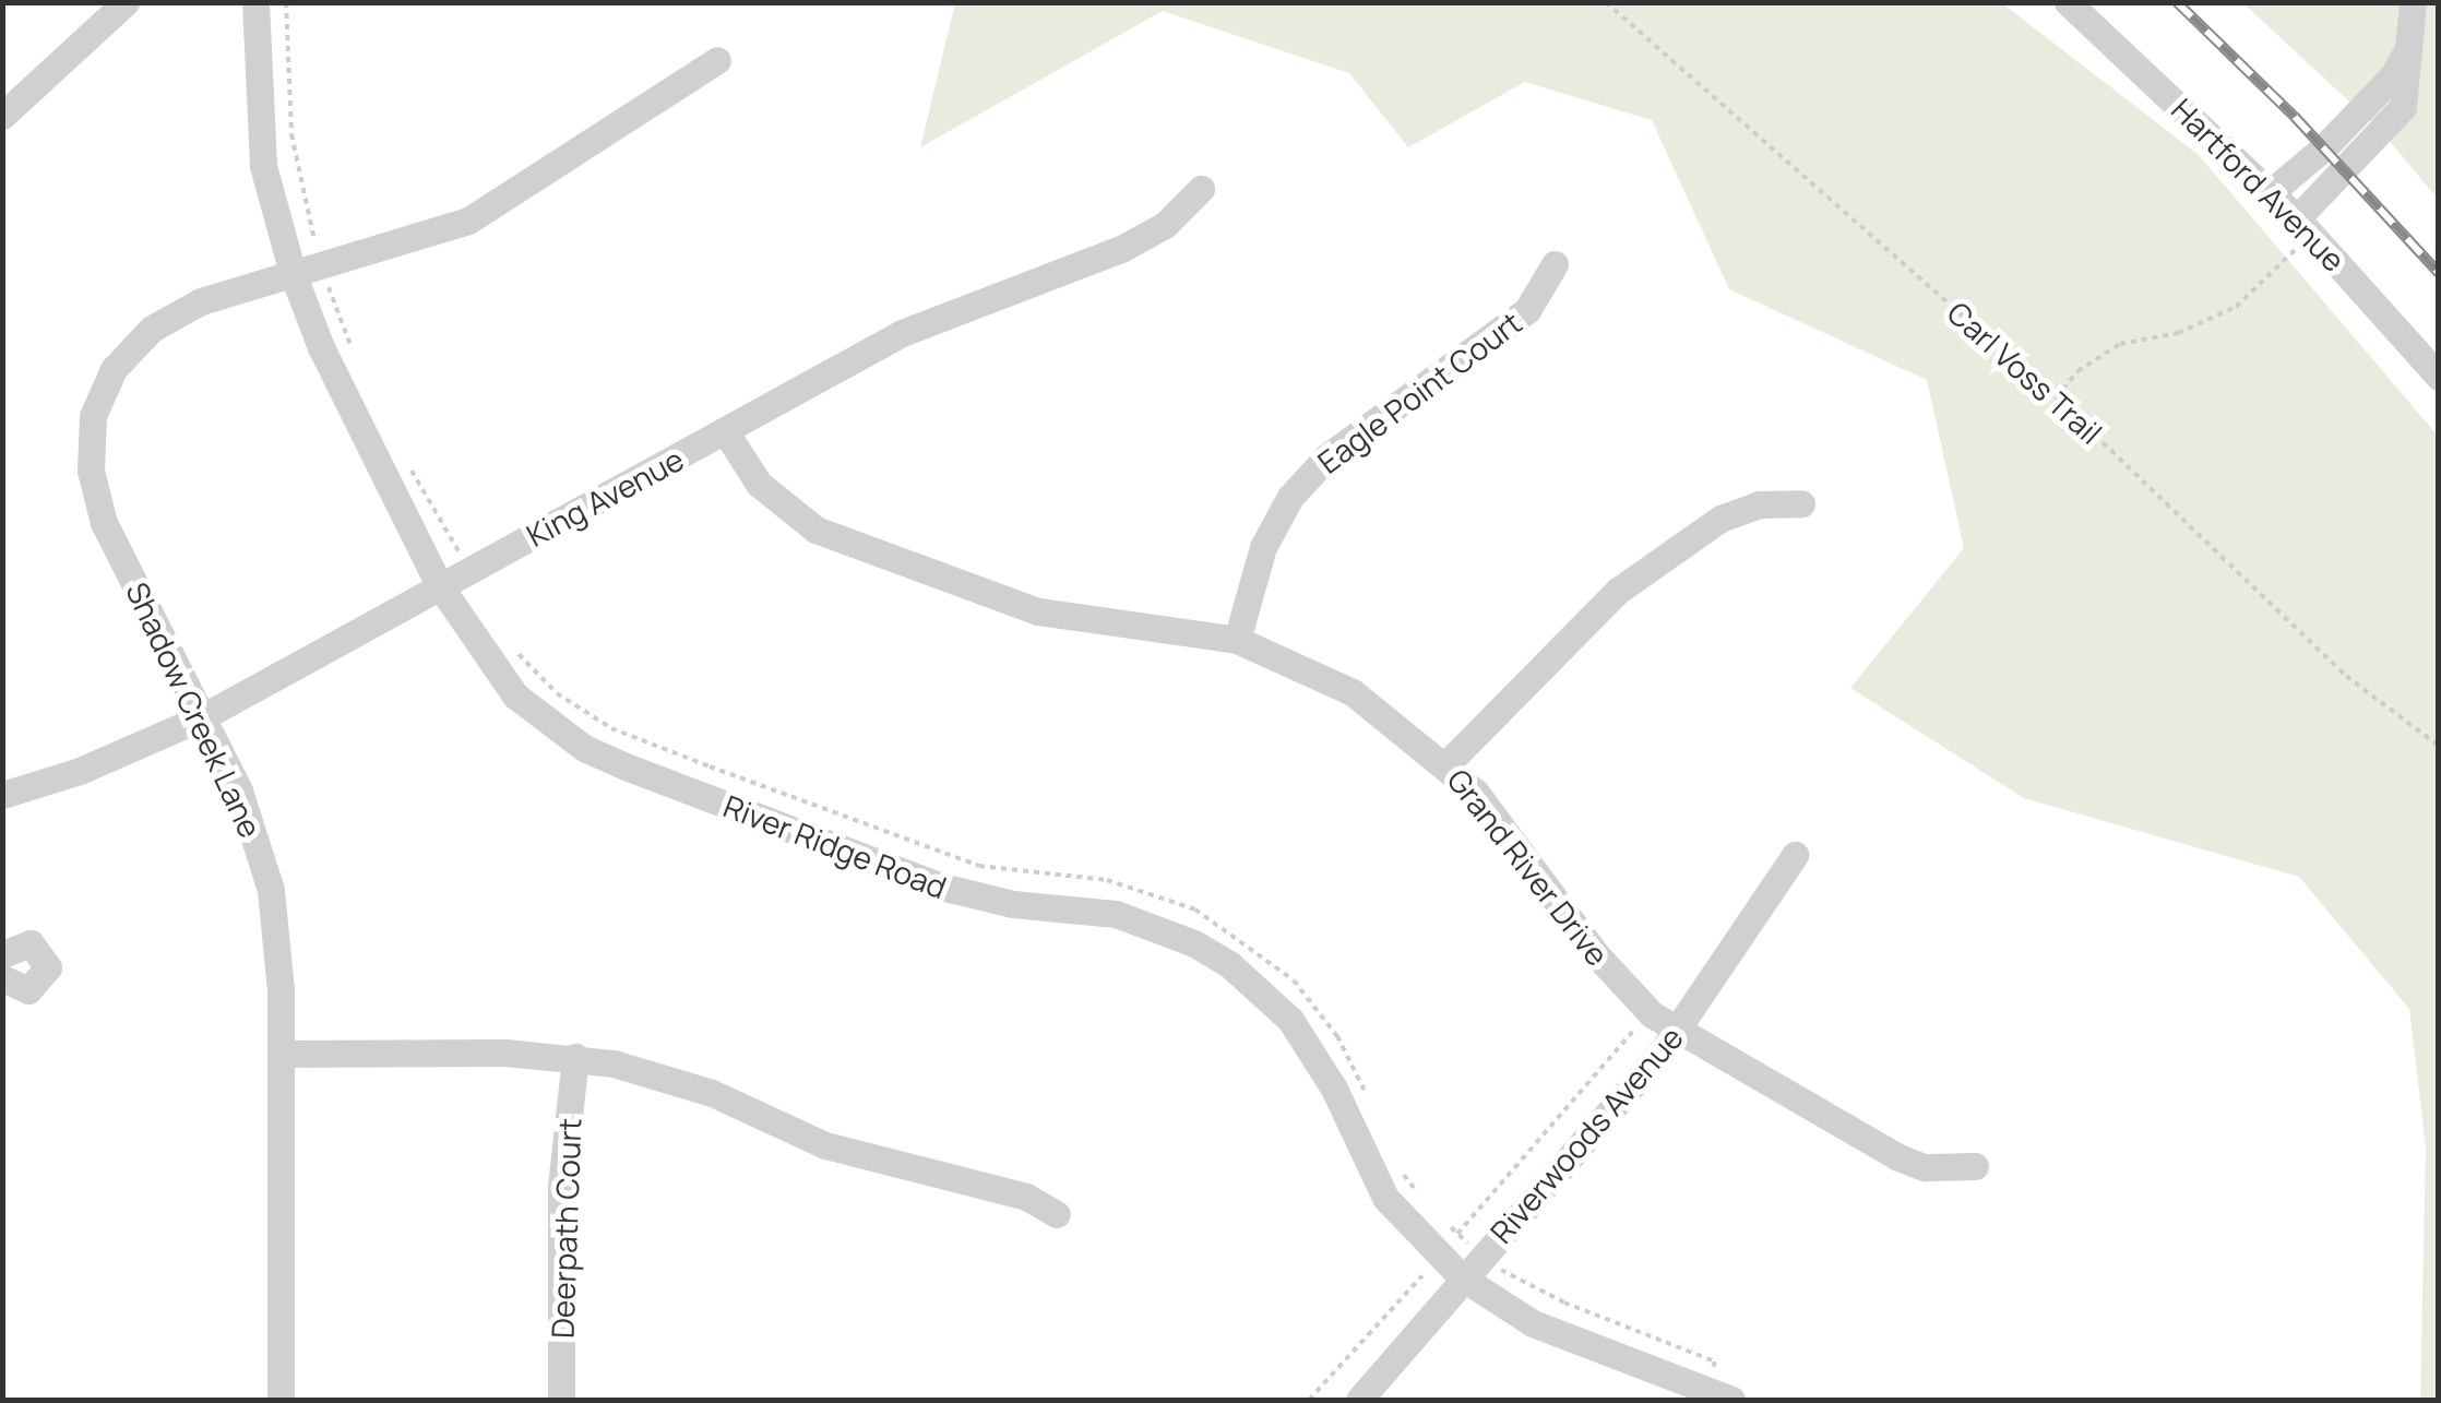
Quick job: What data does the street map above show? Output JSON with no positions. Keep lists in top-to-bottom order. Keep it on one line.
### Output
{"streets":{"street":["Hartford Avenue","Eagle Point Court","King Avenue","Shadow Creek Lane","River Ridge Road","Grand River Drive","Riverwoods Avenue","Deerpath Court"],"path":["Carl Voss Trail"]},"crossings":[["Eagle Point Court","Grand River Drive"],["King Avenue","Shadow Creek Lane"],["King Avenue","River Ridge Road"],["King Avenue","Grand River Drive"],["Shadow Creek Lane","River Ridge Road"],["River Ridge Road","Riverwoods Avenue"],["Grand River Drive","Riverwoods Avenue"]]}
